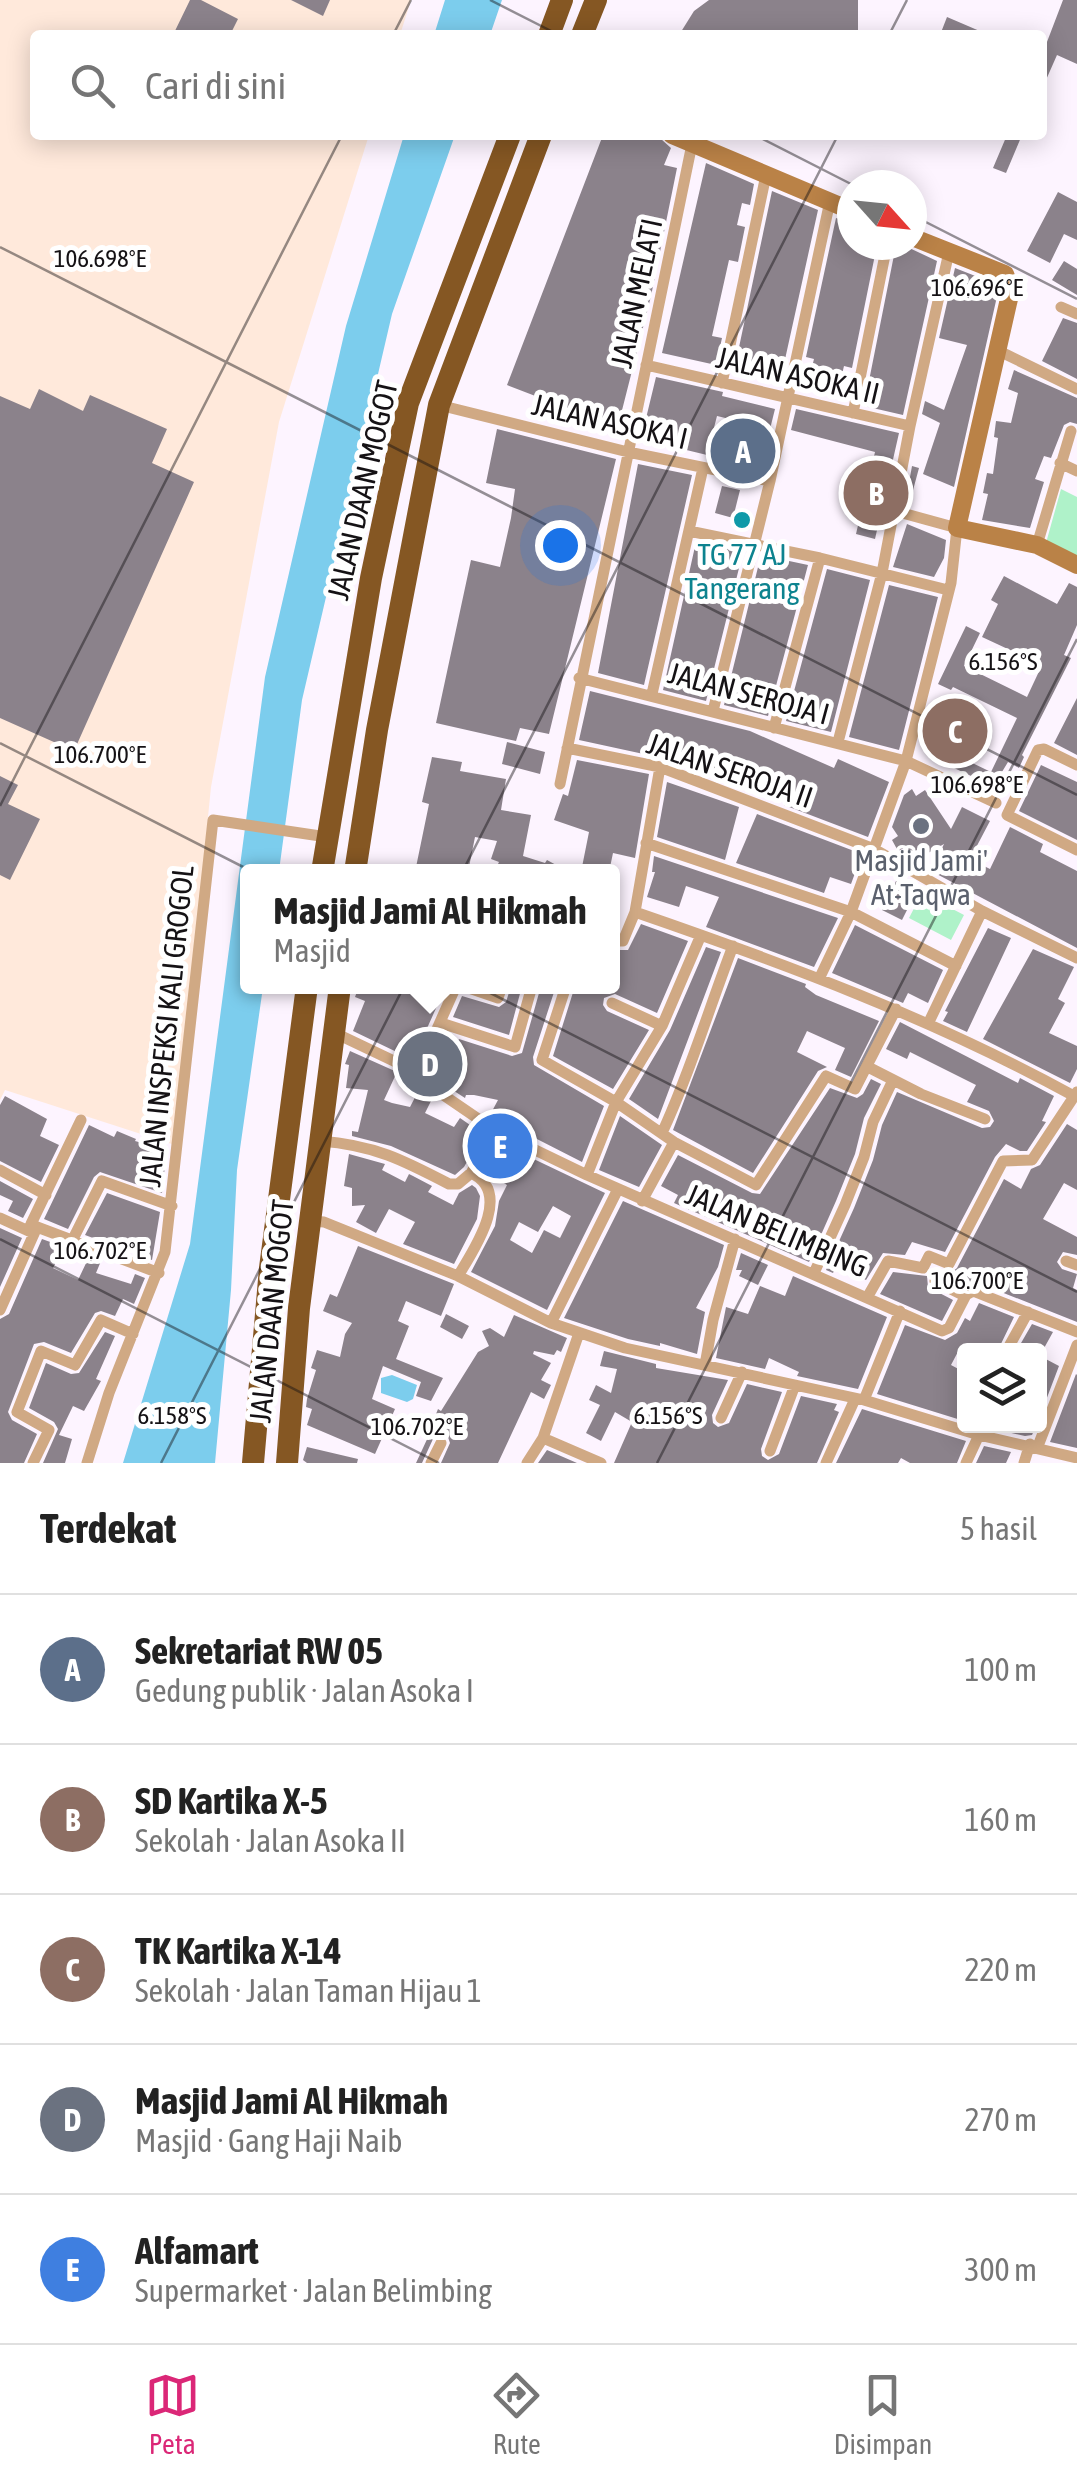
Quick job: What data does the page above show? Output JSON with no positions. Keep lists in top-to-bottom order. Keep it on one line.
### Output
{"streets":{"highway":["JALAN DAAN MOGOT"],"street":["JALAN MELATI","JALAN ASOKA II","JALAN ASOKA I","JALAN SEROJA I","JALAN SEROJA II","JALAN INSPEKSI KALI GROGOL","JALAN BELIMBING"]},"crossings":[["JALAN MELATI","JALAN ASOKA II"],["JALAN MELATI","JALAN ASOKA I"],["JALAN MELATI","JALAN SEROJA I"],["JALAN MELATI","JALAN SEROJA II"],["JALAN ASOKA II","JALAN SEROJA I"],["JALAN ASOKA I","JALAN DAAN MOGOT"],["JALAN DAAN MOGOT","JALAN INSPEKSI KALI GROGOL"]],"places":["TG 77 AJ Tangerang","Masjid Jami' At-Taqwa"],"north":"bottom right","page":{"search":"Cari di sini","pins":["A","B","C","D","E"],"popup":["Masjid Jami Al Hikmah","Masjid"],"heading":["Terdekat","5 hasil"],"list":[{"mark":"A","name":"Sekretariat RW 05","note":"Gedung publik · Jalan Asoka I","value":"100 m"},{"mark":"B","name":"SD Kartika X-5","note":"Sekolah · Jalan Asoka II","value":"160 m"},{"mark":"C","name":"TK Kartika X-14","note":"Sekolah · Jalan Taman Hijau 1","value":"220 m"},{"mark":"D","name":"Masjid Jami Al Hikmah","note":"Masjid · Gang Haji Naib","value":"270 m"},{"mark":"E","name":"Alfamart","note":"Supermarket · Jalan Belimbing","value":"300 m"}],"nav":["Peta","Rute","Disimpan"]},"coordinates":["106.698°E","106.696°E","6.156°S","106.700°E","106.702°E","6.158°S"]}
